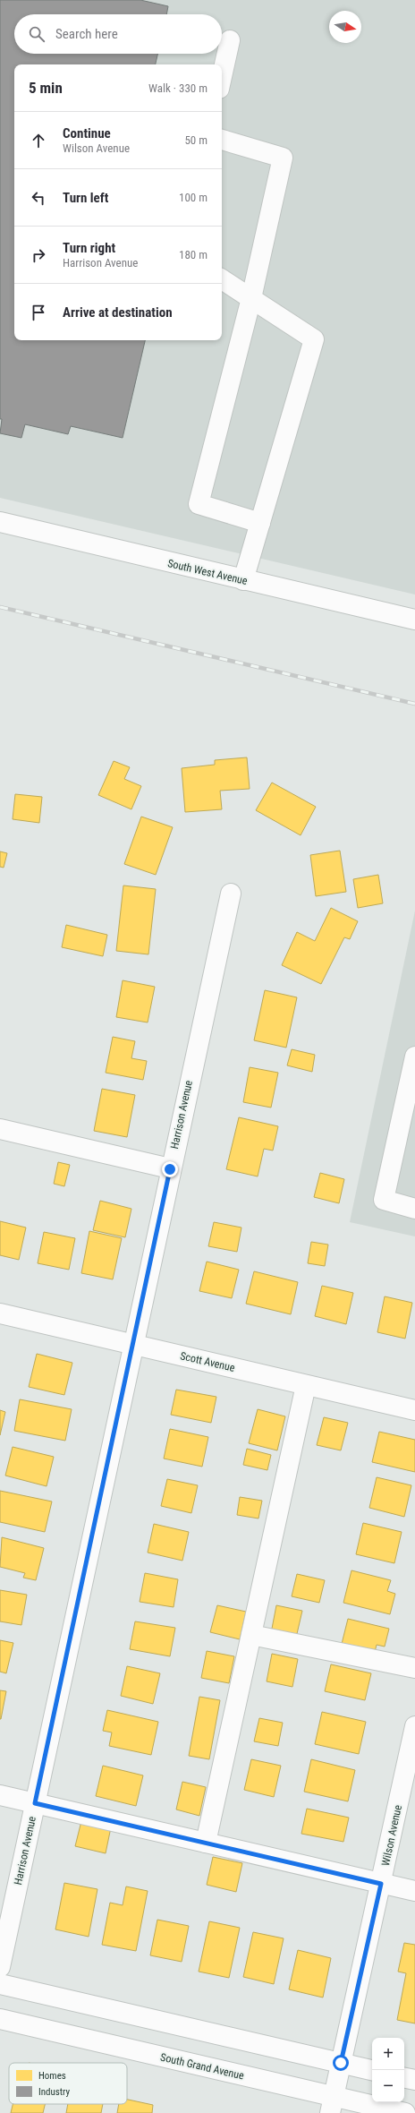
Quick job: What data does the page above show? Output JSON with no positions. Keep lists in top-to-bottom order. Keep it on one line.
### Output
{"streets":{"street":["South West Avenue","Harrison Avenue","Scott Avenue","Wilson Avenue","South Grand Avenue"]},"crossings":[["Harrison Avenue","Scott Avenue"],["Wilson Avenue","South Grand Avenue"]],"legend":["Homes","Industry"],"north":"right","page":{"search":"Search here","heading":["5 min","Walk · 330 m"],"list":[["Continue","Wilson Avenue","50 m"],["Turn left","100 m"],["Turn right","Harrison Avenue","180 m"],"Arrive at destination"],"map_buttons":["+","−"]}}
